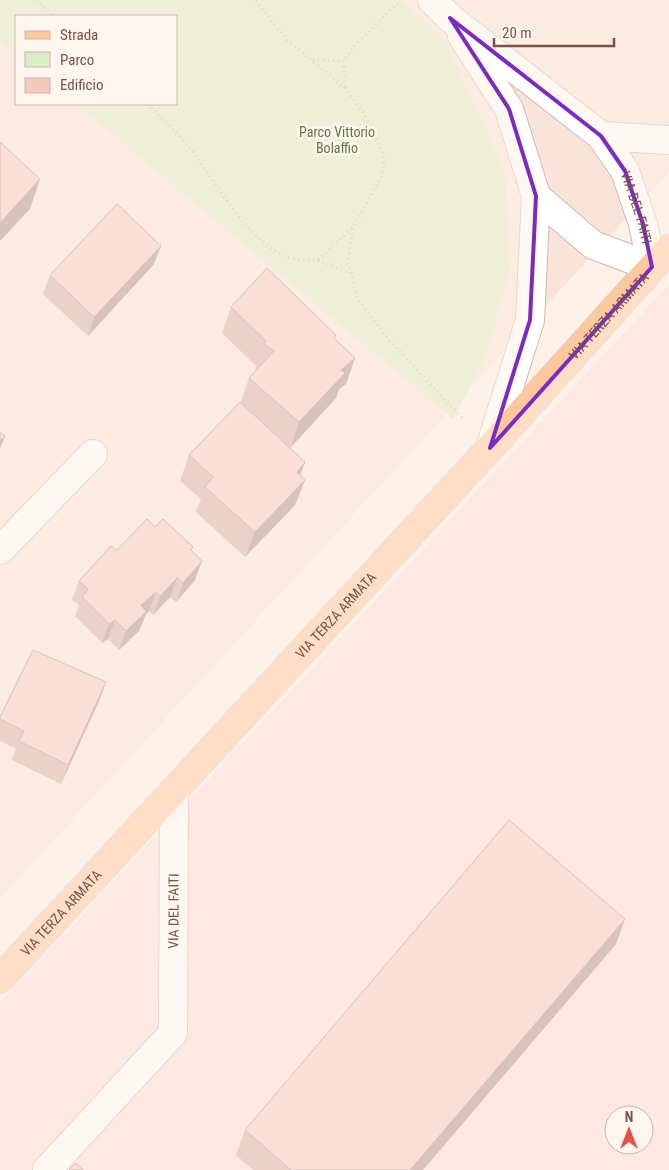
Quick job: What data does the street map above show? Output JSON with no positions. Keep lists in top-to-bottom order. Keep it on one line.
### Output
{"streets":{"main road":["VIA TERZA ARMATA"],"street":["VIA DEL FAITI"]},"crossings":[["VIA DEL FAITI","VIA TERZA ARMATA"]],"parks":["Parco Vittorio Bolaffio"],"legend":["Strada","Parco","Edificio"],"scale_bar":"20 m","north":"top"}
